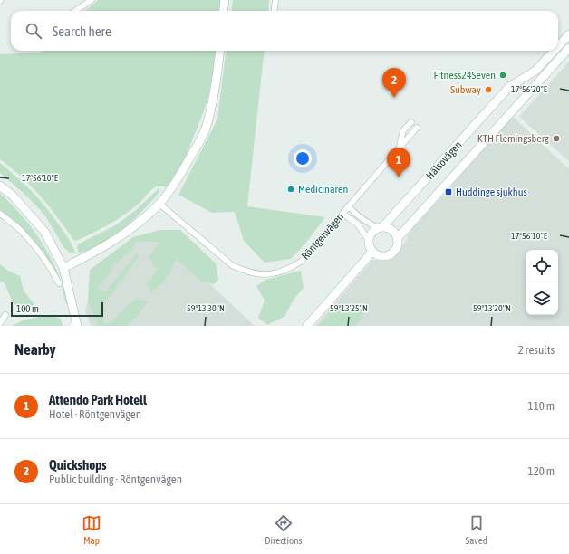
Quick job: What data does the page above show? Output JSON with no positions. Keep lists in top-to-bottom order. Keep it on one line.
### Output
{"streets":{"street":["Hälsovägen","Röntgenvägen"]},"places":{"other":["Fitness24Seven","Subway","KTH Flemingsberg","Medicinaren"],"transit":["Huddinge sjukhus"]},"scale_bar":"100 m","page":{"search":"Search here","pins":["2","1"],"scale":"100 m","heading":["Nearby","2 results"],"list":[{"mark":"1","name":"Attendo Park Hotell","note":"Hotel · Röntgenvägen","value":"110 m"},{"mark":"2","name":"Quickshops","note":"Public building · Röntgenvägen","value":"120 m"}],"nav":["Map","Directions","Saved"]},"coordinates":["17°56'20\"E","17°56'10\"E","59°13'30\"N","59°13'25\"N","59°13'20\"N"]}
